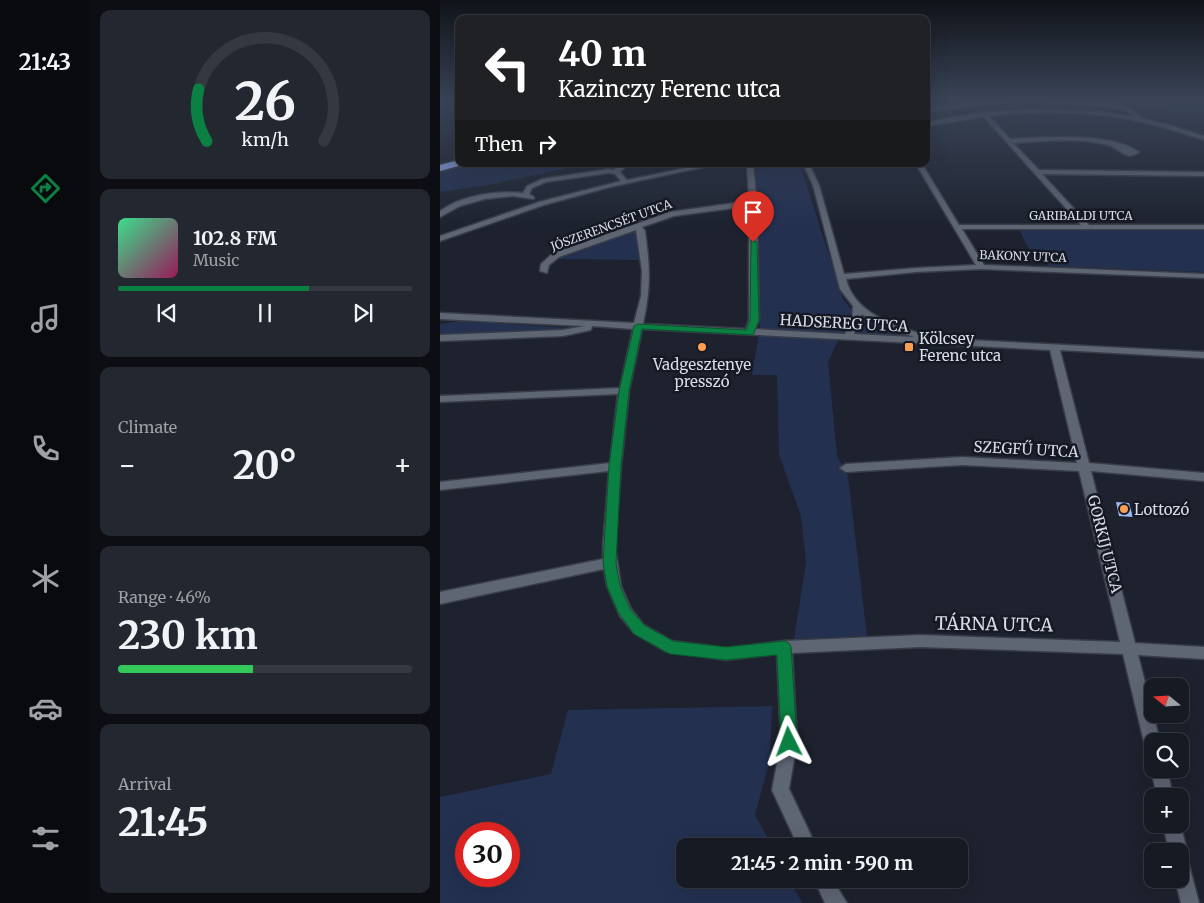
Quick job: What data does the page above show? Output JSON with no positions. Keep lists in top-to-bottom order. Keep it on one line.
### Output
{"streets":{"street":["GARIBALDI UTCA","JÓSZERENCSÉT UTCA","BAKONY UTCA","HADSEREG UTCA","SZEGFŰ UTCA","GORKIJ UTCA","TÁRNA UTCA"]},"crossings":[["JÓSZERENCSÉT UTCA","TÁRNA UTCA"],["HADSEREG UTCA","GORKIJ UTCA"],["HADSEREG UTCA","TÁRNA UTCA"],["SZEGFŰ UTCA","GORKIJ UTCA"],["GORKIJ UTCA","TÁRNA UTCA"]],"places":{"other":["Vadgesztenye presszó","Lottozó"],"transit":["Kölcsey Ferenc utca"]},"north":"left","page":{"tabs":"21:43","turn":["40 m","Kazinczy Ferenc utca"],"then":"Then","song":["102.8 FM","Music"],"tile":["Climate",["Range · 46%","230 km"],["Arrival","21:45"]],"heat":["−","20°","+"],"map_buttons":["+","−"],"limit":"30","trip":"21:45 · 2 min · 590 m","gauge":["26","km/h"]}}
